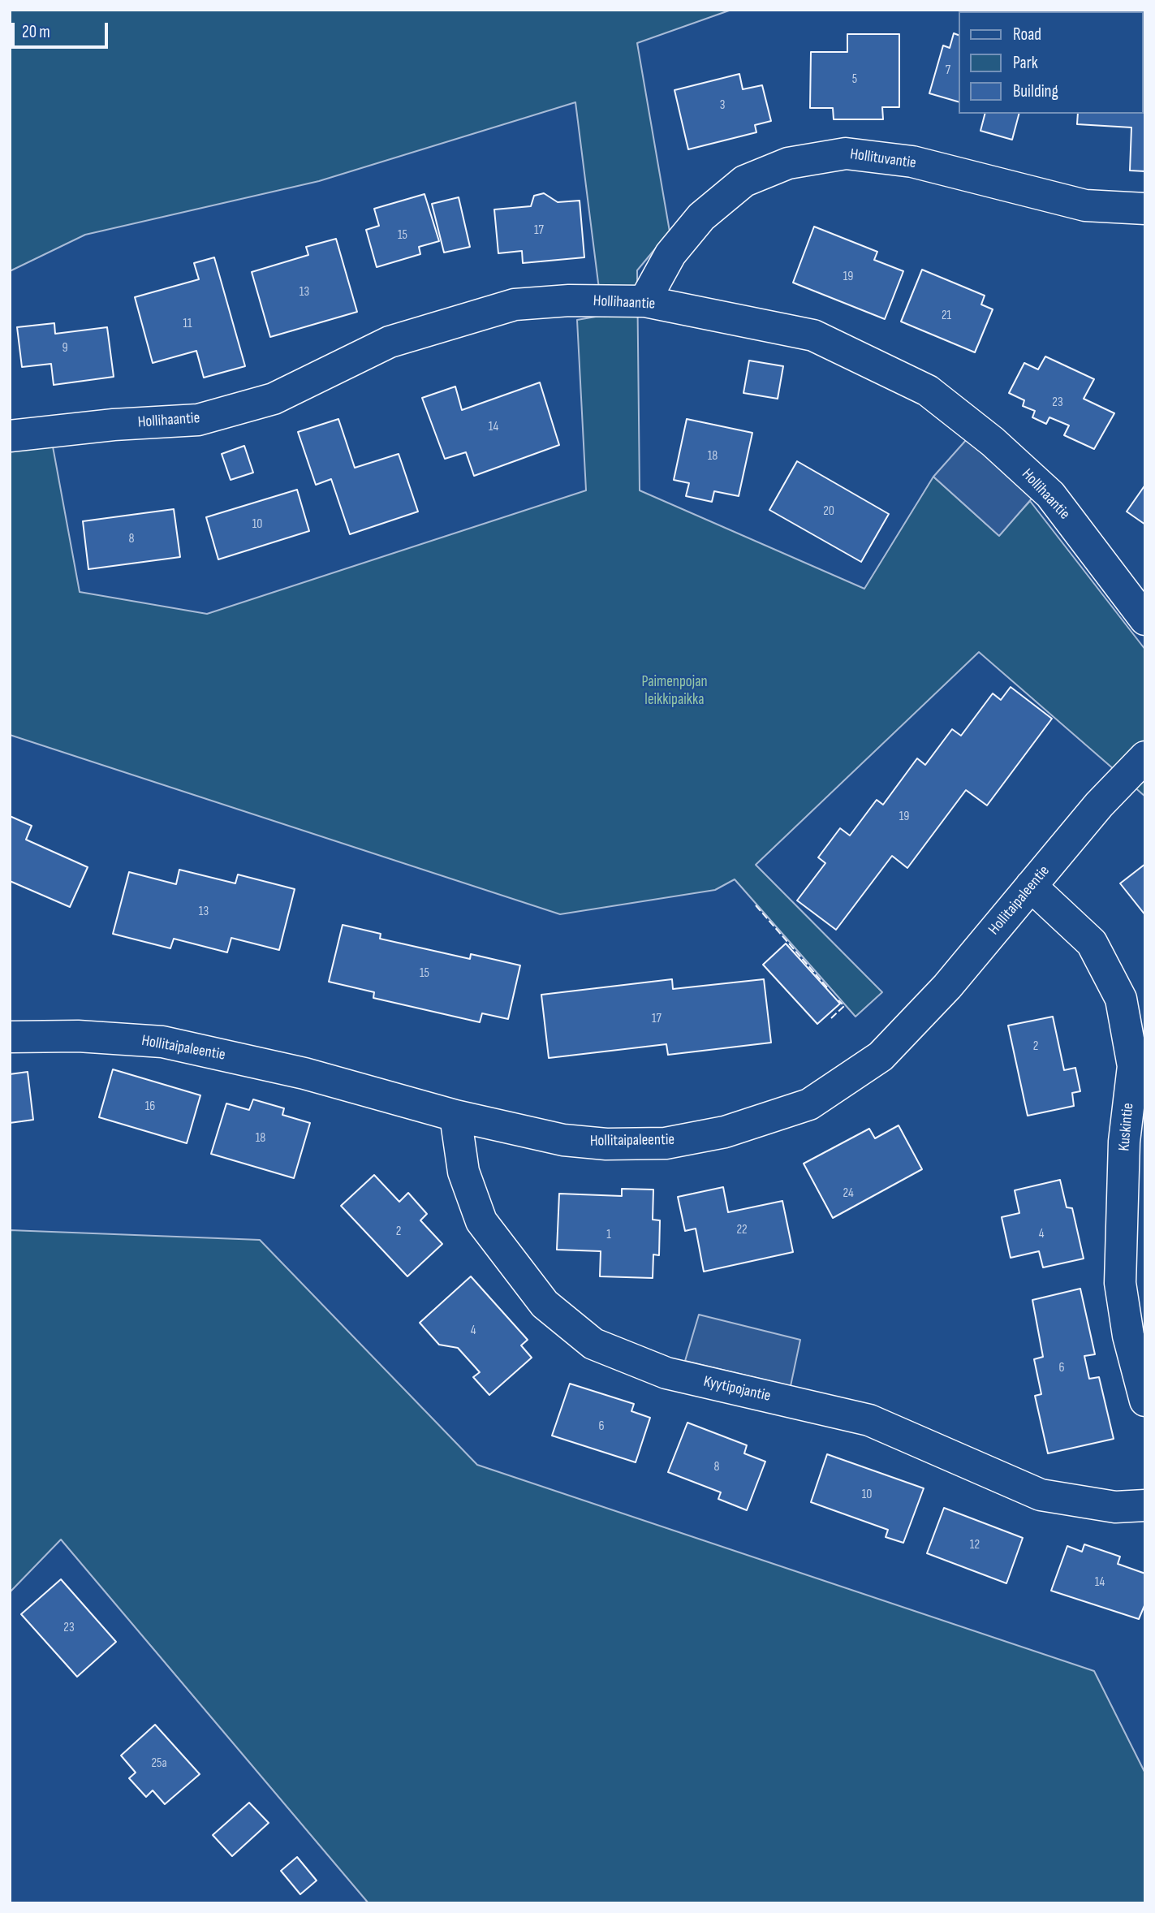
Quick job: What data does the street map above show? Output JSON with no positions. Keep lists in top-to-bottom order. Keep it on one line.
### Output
{"streets":{"street":["Hollituvantie","Hollihaantie","Hollitaipaleentie","Kuskintie","Kyytipojantie"]},"crossings":[["Hollituvantie","Hollihaantie"],["Hollitaipaleentie","Kuskintie"],["Hollitaipaleentie","Kyytipojantie"]],"parks":["Paimenpojan leikkipaikka"],"house_numbers":["7","5","3","17","15","19","13","21","11","9","23","14","18","20","10","8","19","13","15","17","2","16","18","24","22","2","4","1","4","6","6","8","10","12","14","23","25a"],"legend":["Road","Park","Building"],"scale_bar":"20 m"}
